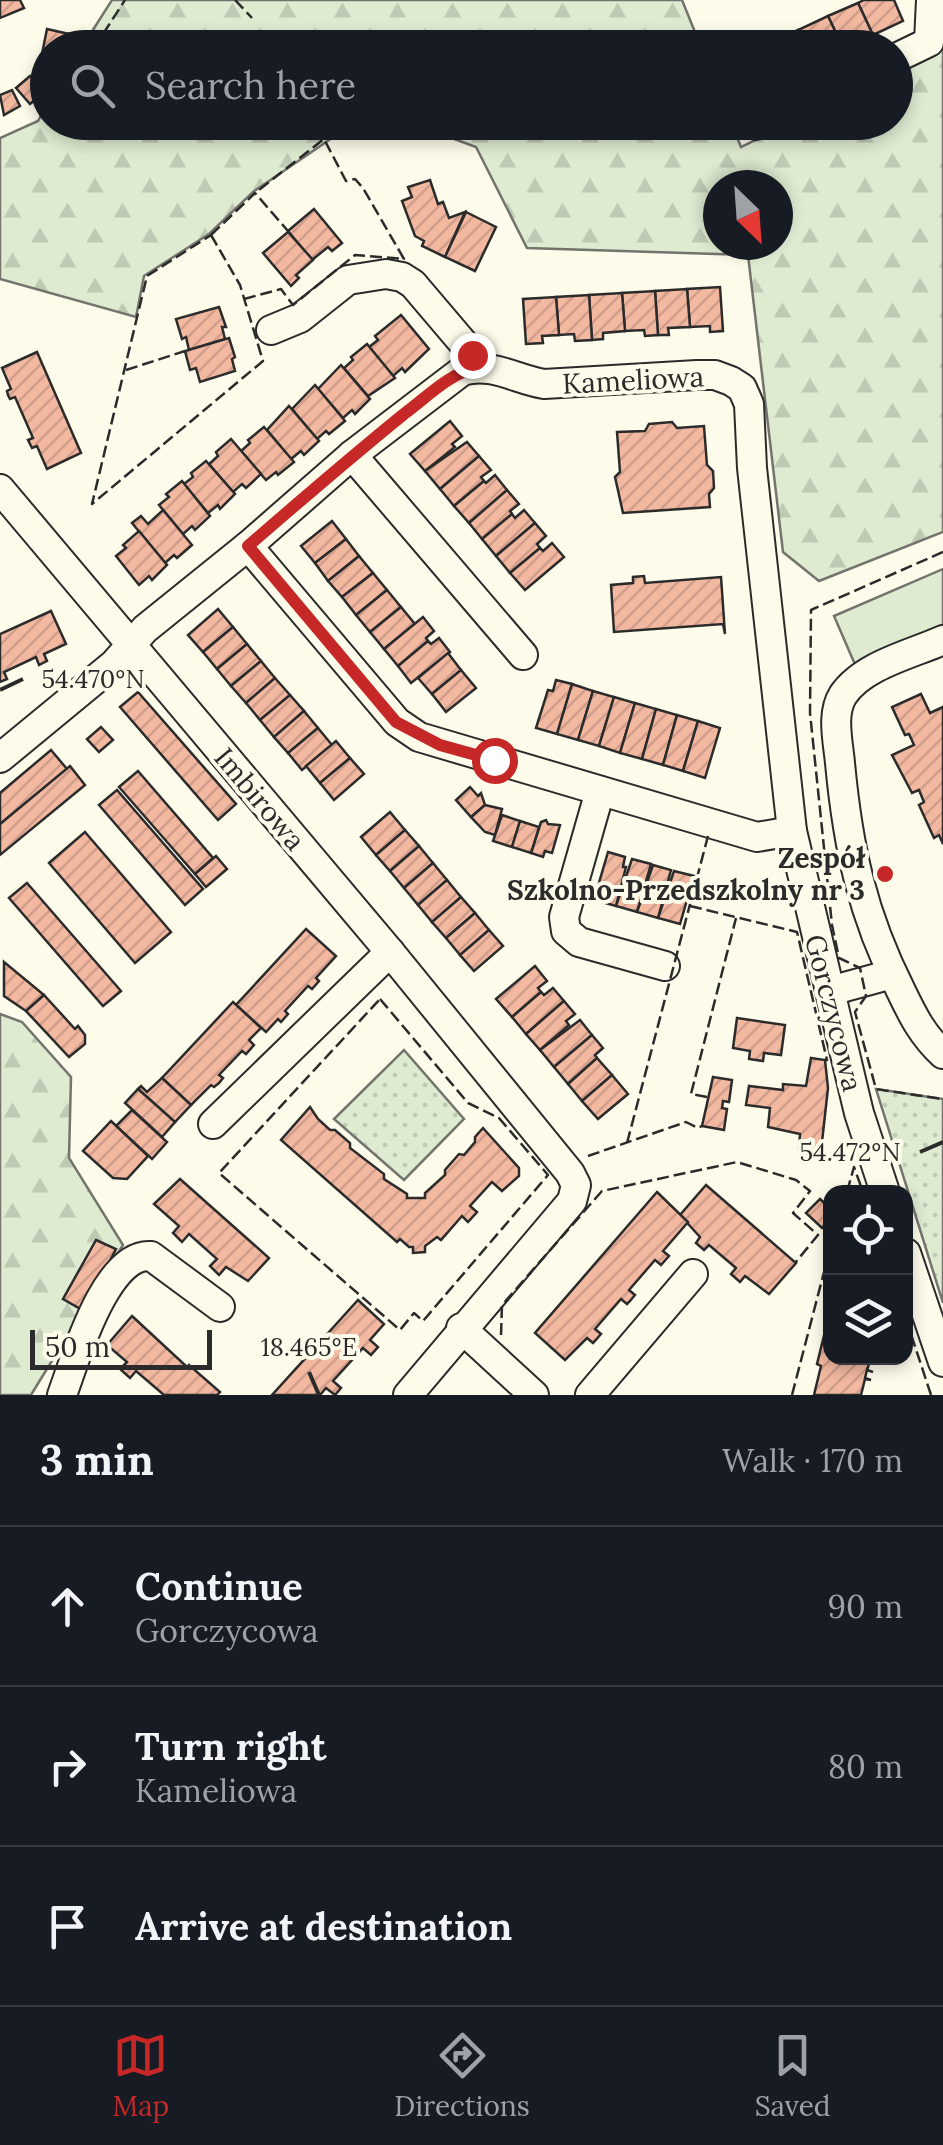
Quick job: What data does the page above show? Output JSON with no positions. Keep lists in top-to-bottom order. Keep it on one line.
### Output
{"streets":{"street":["Kameliowa","Imbirowa","Gorczycowa"]},"crossings":[["Kameliowa","Gorczycowa"]],"places":["Zespół Szkolno-Przedszkolny nr 3"],"scale_bar":"50 m","north":"bottom right","page":{"search":"Search here","scale":"50 m","heading":["3 min","Walk · 170 m"],"list":[["Continue","Gorczycowa","90 m"],["Turn right","Kameliowa","80 m"],"Arrive at destination"],"nav":["Map","Directions","Saved"]},"coordinates":["54.470°N","54.472°N","18.465°E"]}
